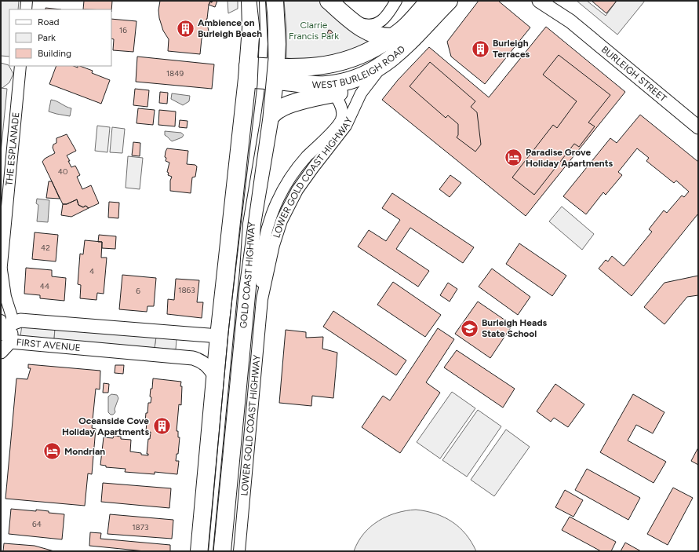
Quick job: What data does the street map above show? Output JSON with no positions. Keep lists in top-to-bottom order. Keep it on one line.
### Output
{"streets":{"main road":["WEST BURLEIGH ROAD","GOLD COAST HIGHWAY"],"street":["BURLEIGH STREET","THE ESPLANADE","LOWER GOLD COAST HIGHWAY","FIRST AVENUE"]},"crossings":[["WEST BURLEIGH ROAD","LOWER GOLD COAST HIGHWAY"],["WEST BURLEIGH ROAD","GOLD COAST HIGHWAY"],["THE ESPLANADE","FIRST AVENUE"]],"parks":["Clarrie Francis Park"],"places":{"building":["Ambience on Burleigh Beach","Burleigh Terraces","Oceanside Cove Holiday Apartments"],"hotel":["Paradise Grove Holiday Apartments","Mondrian"],"school or university":["Burleigh Heads State School"]},"house_numbers":["16","1849","40","42","4","44","1863","6","64","1873"],"legend":["Road","Park","Building"]}
